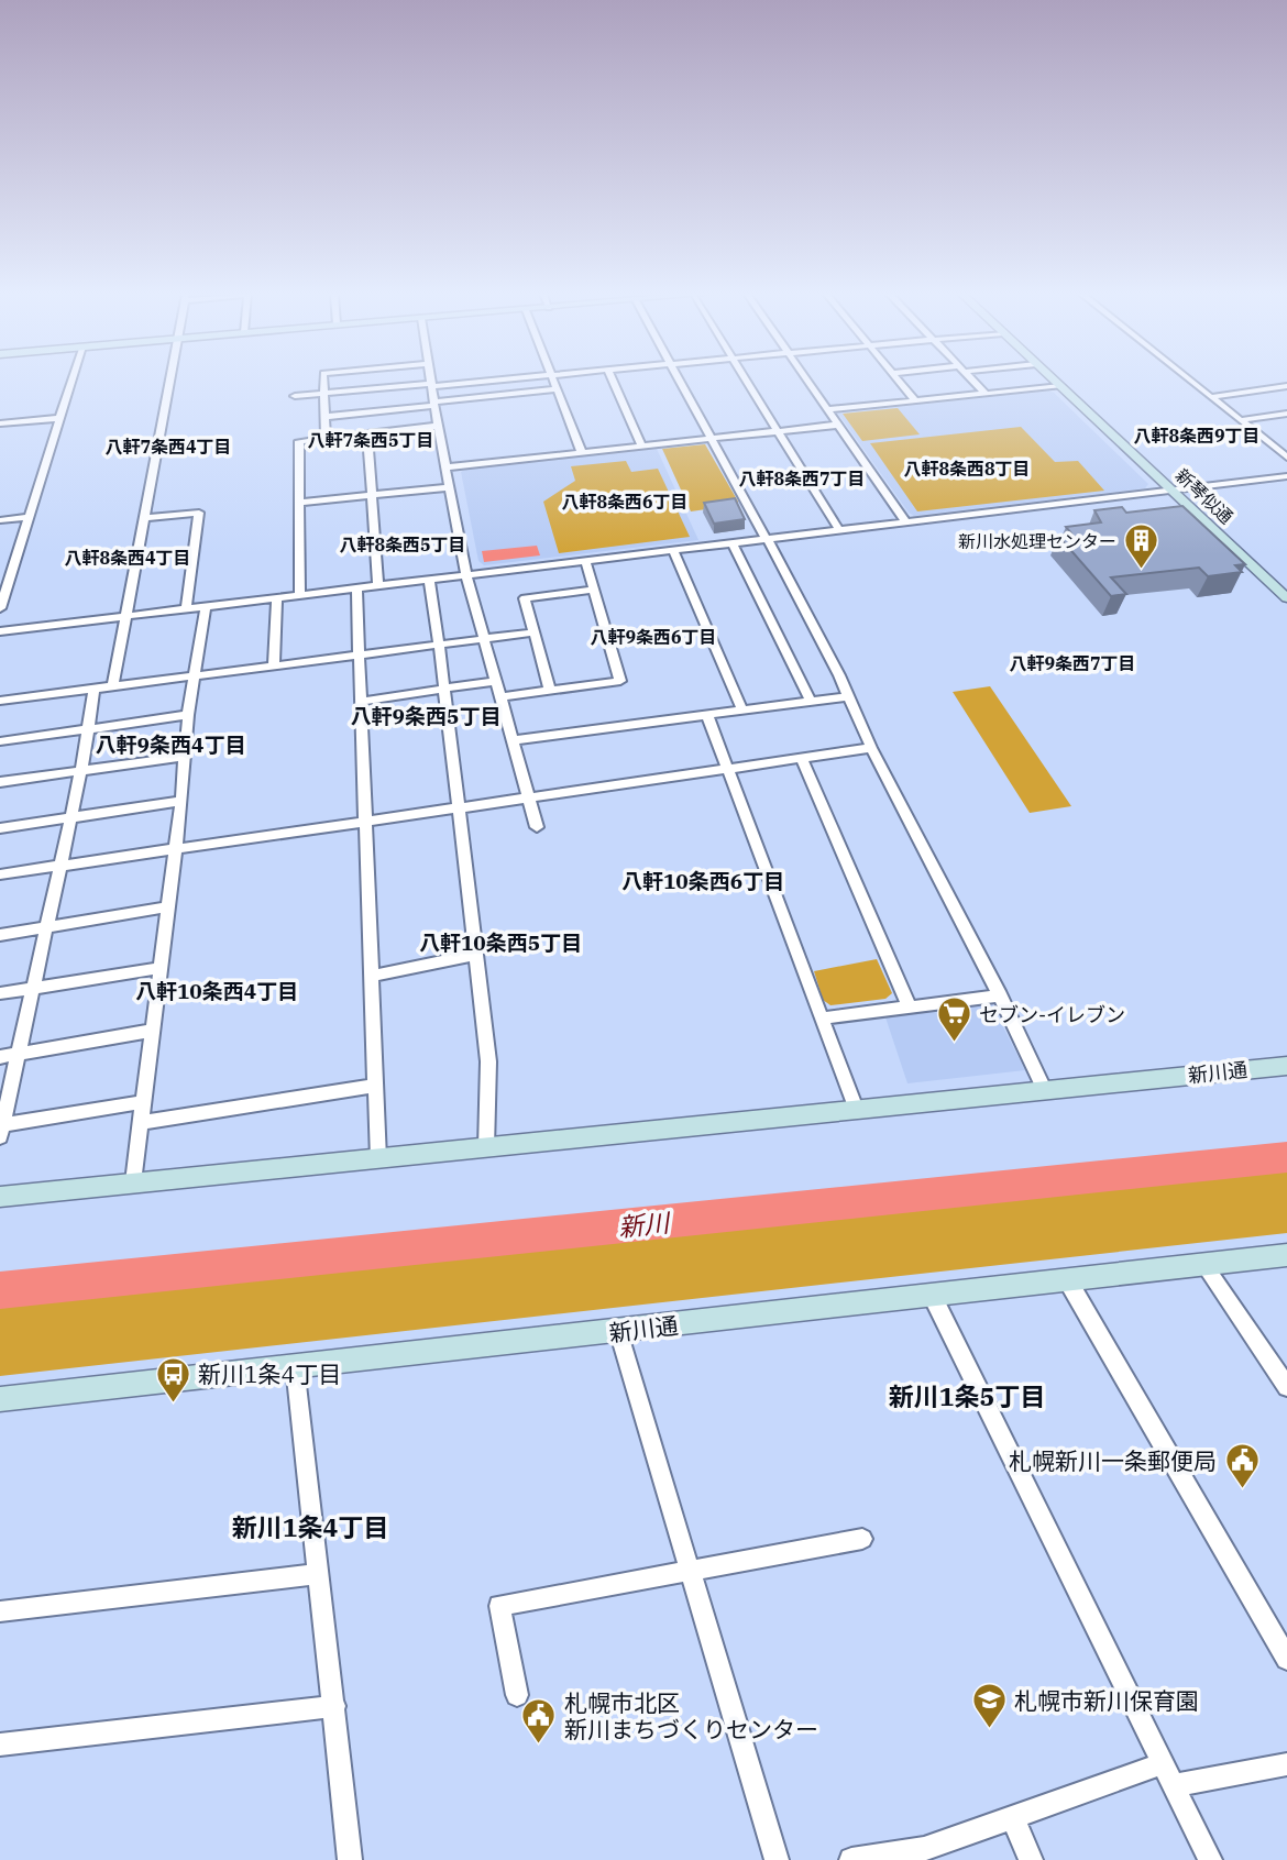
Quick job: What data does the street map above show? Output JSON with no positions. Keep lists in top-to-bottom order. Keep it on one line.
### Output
{"streets":{"street":["新琴似通","新川通"]},"districts":["八軒8条西9丁目","八軒7条西5丁目","八軒7条西4丁目","八軒8条西8丁目","八軒8条西7丁目","八軒8条西6丁目","八軒8条西5丁目","八軒8条西4丁目","八軒9条西6丁目","八軒9条西7丁目","八軒9条西5丁目","八軒9条西4丁目","八軒10条西6丁目","八軒10条西5丁目","八軒10条西4丁目","新川1条5丁目","新川1条4丁目"],"water":["新川"],"places":{"building":["新川水処理センター"],"supermarket":["セブン-イレブン"],"bus stop":["新川1条4丁目"],"public building":["札幌新川一条郵便局","札幌市北区 新川まちづくりセンター"],"school or university":["札幌市新川保育園"]}}
